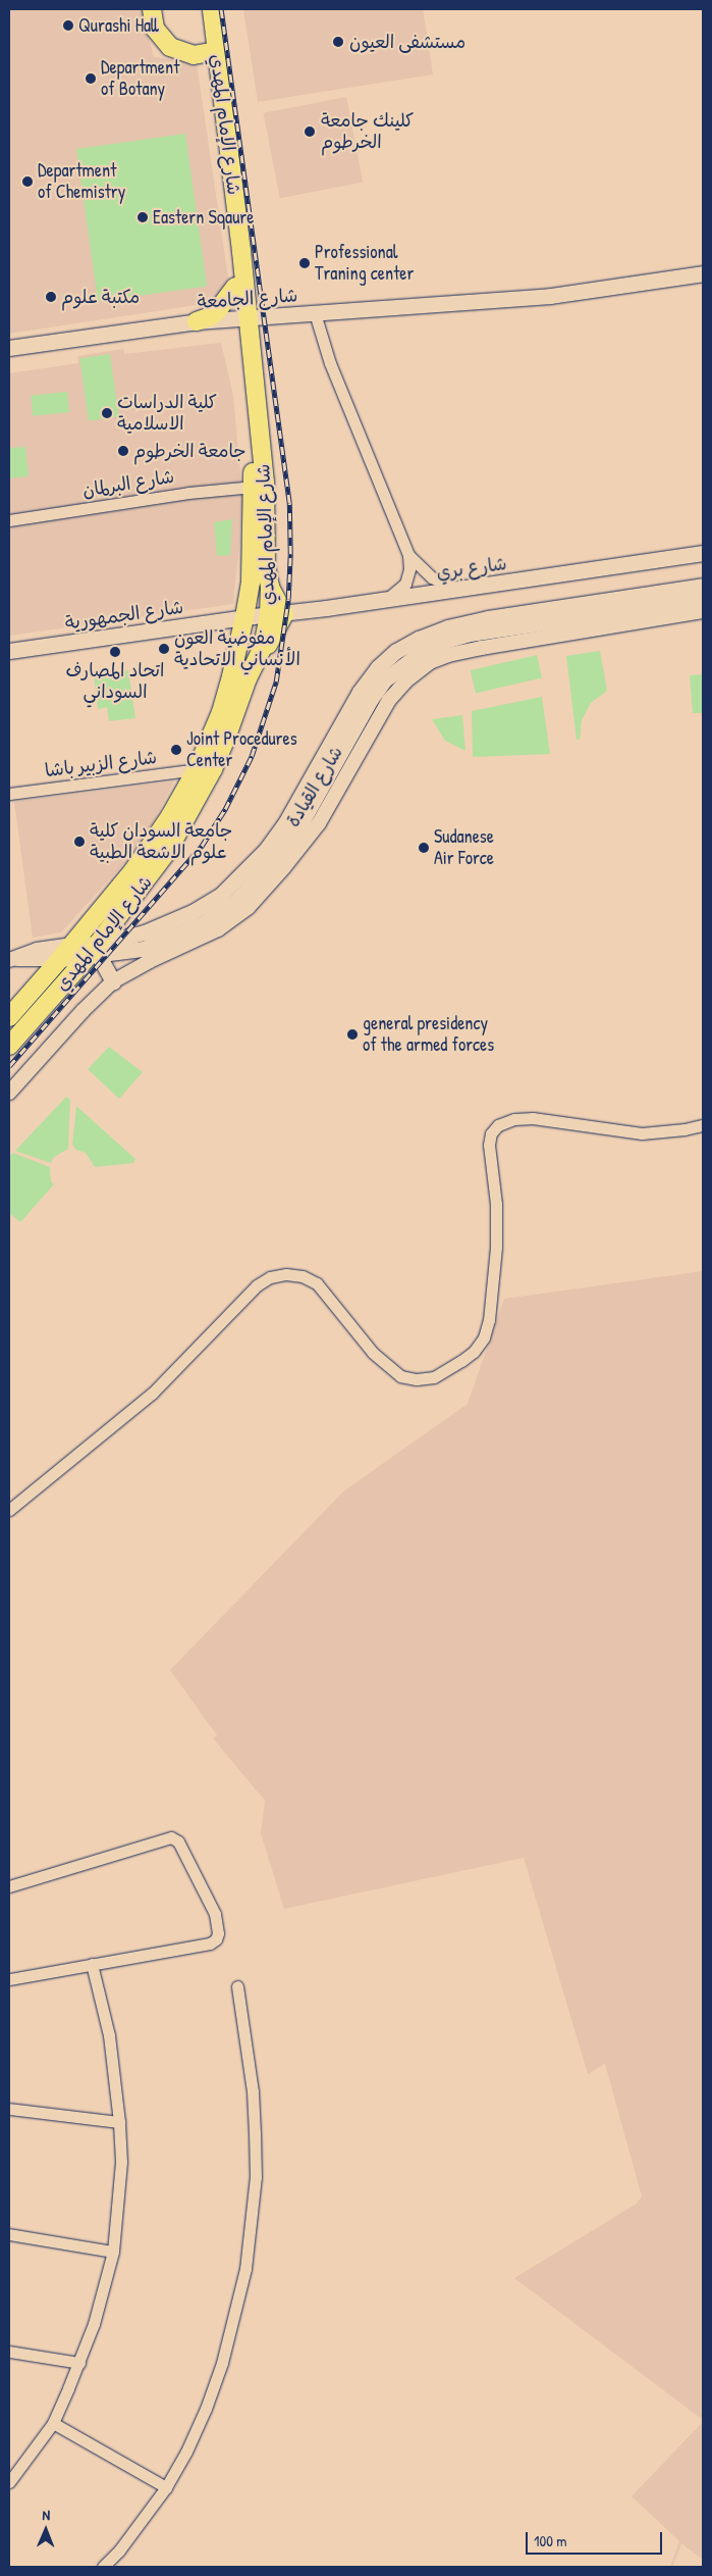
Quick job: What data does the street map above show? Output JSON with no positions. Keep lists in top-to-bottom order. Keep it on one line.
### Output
{"streets":{"main road":["شارع الإمام المهدي","شارع الجامعة","شارع بري","شارع الجمهورية","شارع القيادة"],"street":["شارع البرلمان","شارع الزبير باشا"]},"crossings":[["شارع الإمام المهدي","شارع الجامعة"],["شارع الإمام المهدي","شارع البرلمان"],["شارع الإمام المهدي","شارع بري"],["شارع الإمام المهدي","شارع الجمهورية"],["شارع الإمام المهدي","شارع الزبير باشا"],["شارع الإمام المهدي","شارع القيادة"],["شارع بري","شارع الجمهورية"]],"places":["Qurashi Hall","مستشفى العيون","Department of Botany","كلينك جامعة الخرطوم","Department of Chemistry","Eastern Sqaure","Professional Traning center","مكتبة علوم","كلية الدراسات الاسلامية","جامعة الخرطوم","مفوضية العون الأنساني الاتحادية","اتحاد المصارف السوداني","Joint Procedures Center","جامعة السودان كلية علوم الاشعة الطبية","Sudanese Air Force","general presidency of the armed forces"],"scale_bar":"100 m","north":"top"}
